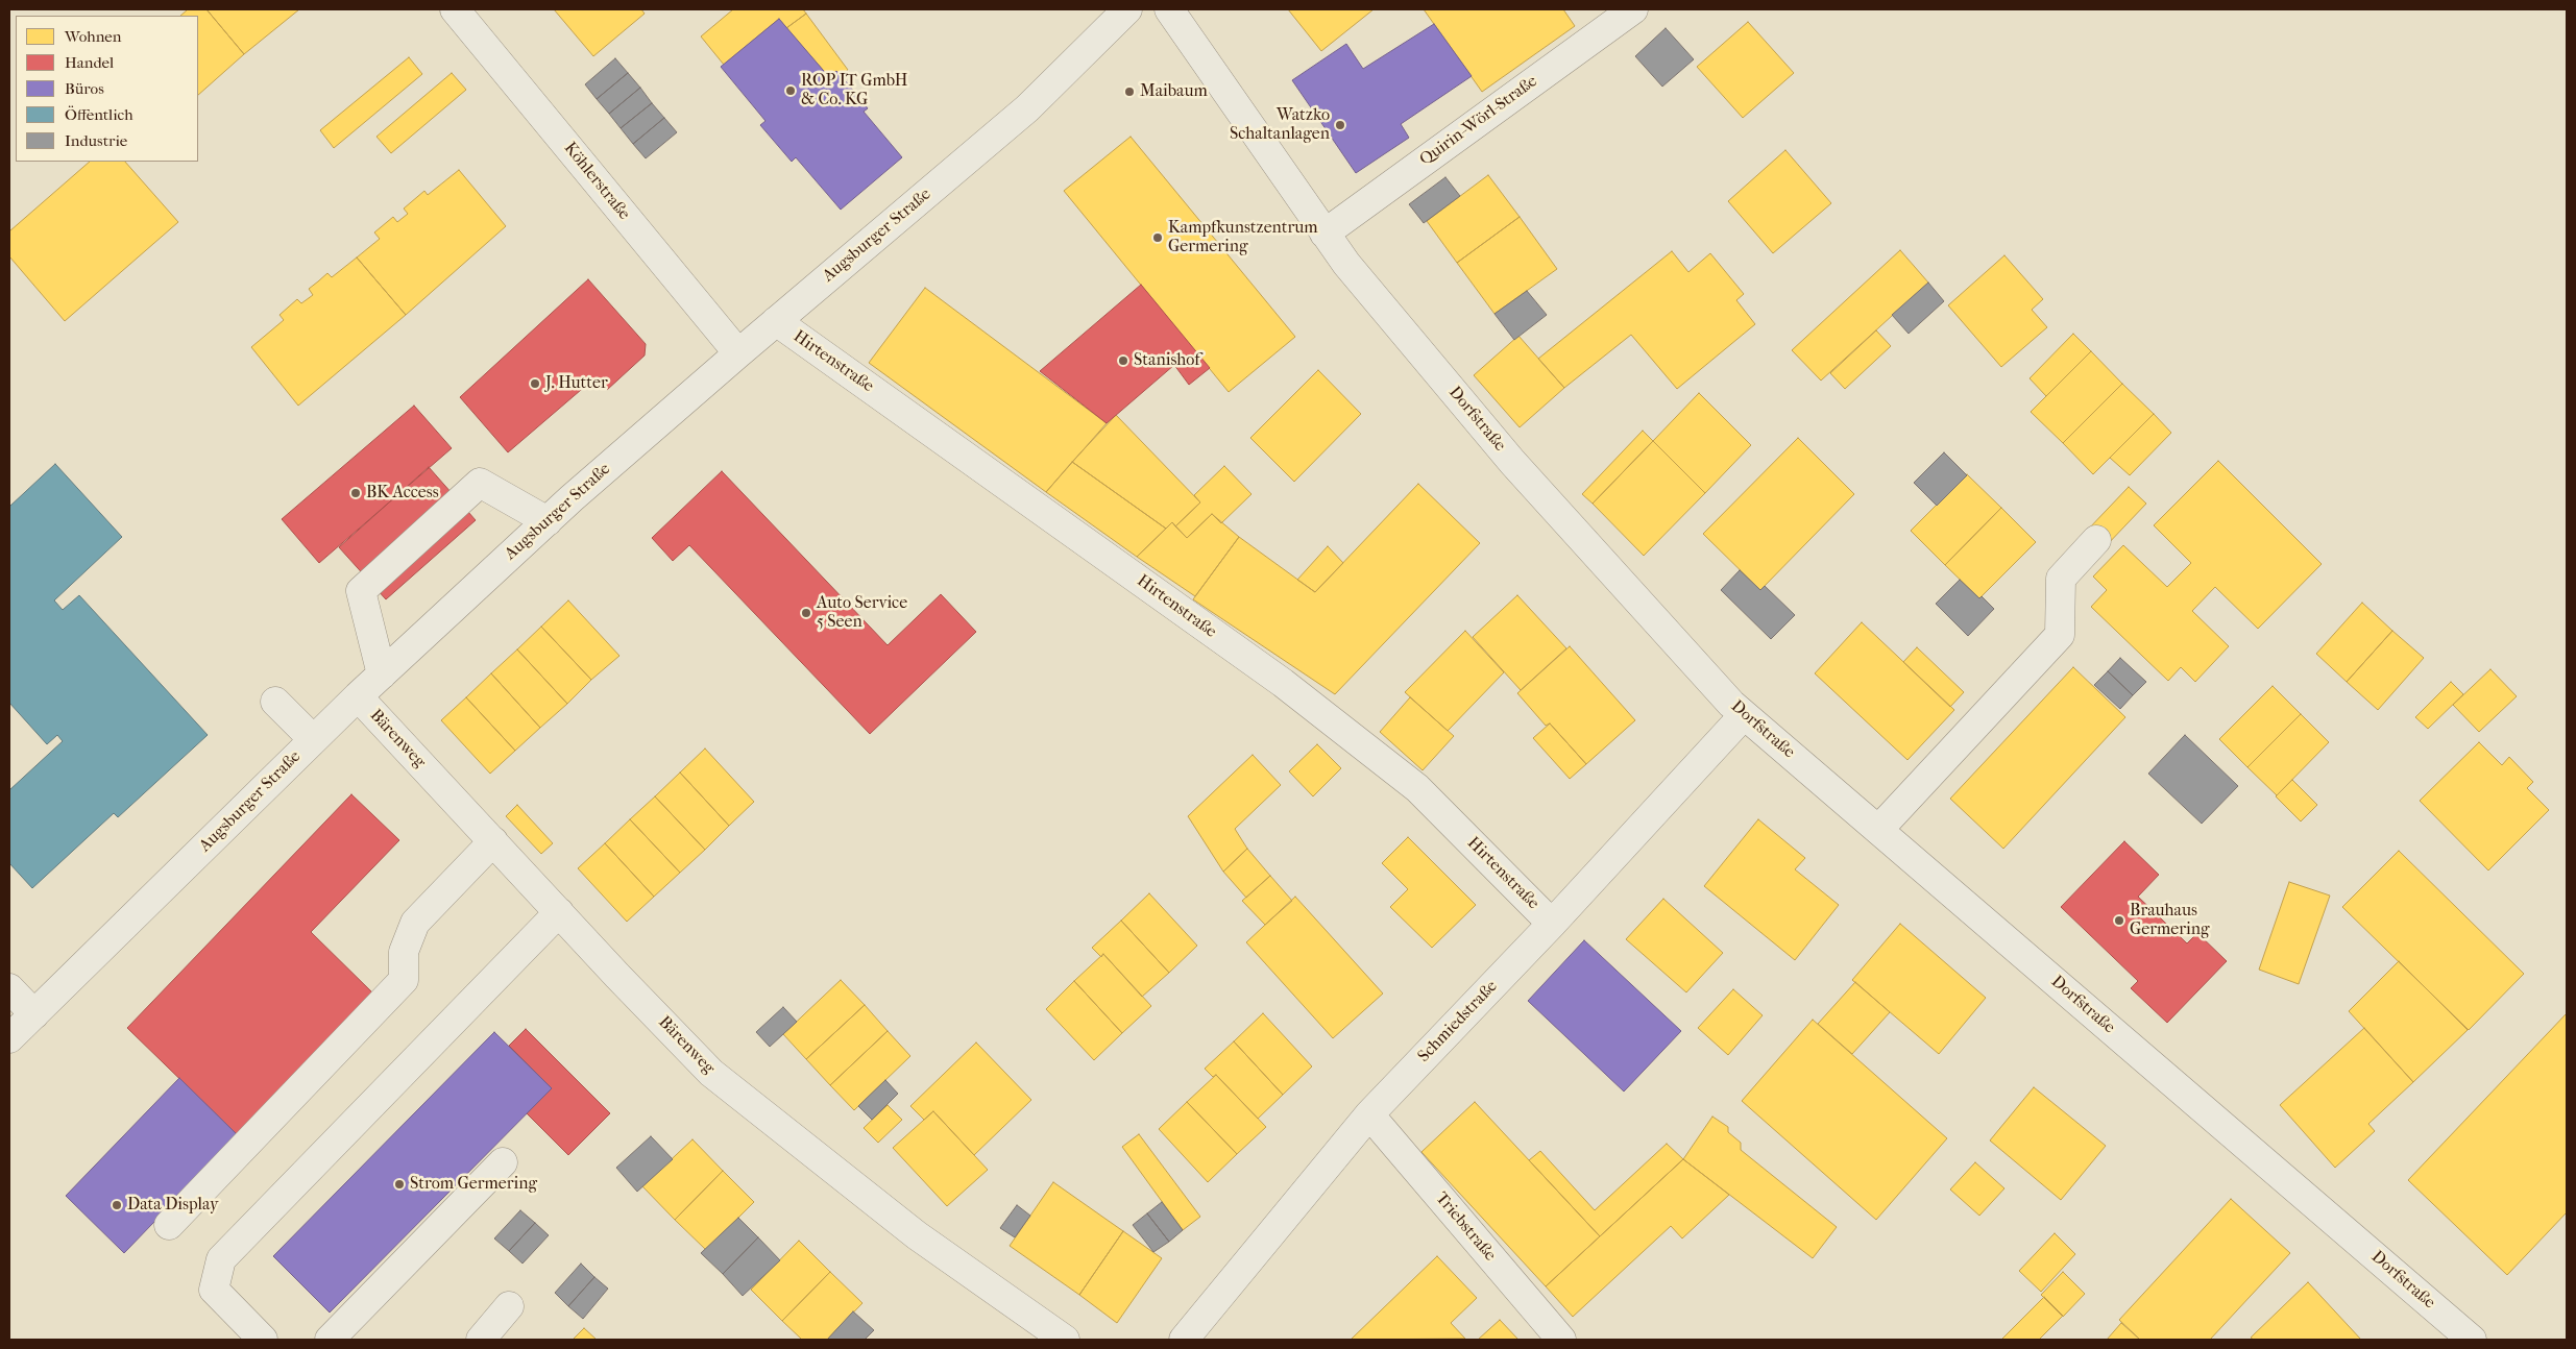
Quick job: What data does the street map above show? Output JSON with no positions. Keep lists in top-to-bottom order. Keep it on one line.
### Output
{"streets":{"street":["Quirin-Wörl-Straße","Köhlerstraße","Augsburger Straße","Hirtenstraße","Dorfstraße","Bärenweg","Schmiedstraße","Triebstraße"]},"crossings":[["Quirin-Wörl-Straße","Dorfstraße"],["Köhlerstraße","Augsburger Straße"],["Augsburger Straße","Hirtenstraße"],["Augsburger Straße","Bärenweg"],["Hirtenstraße","Schmiedstraße"],["Dorfstraße","Schmiedstraße"],["Schmiedstraße","Triebstraße"]],"places":["ROP IT GmbH & Co. KG","Maibaum","Watzko Schaltanlagen","Kampfkunstzentrum Germering","Stanishof","J. Hutter","BK Access","Auto Service 5 Seen","Brauhaus Germering","Strom Germering","Data Display"],"legend":["Wohnen","Handel","Büros","Öffentlich","Industrie"]}
